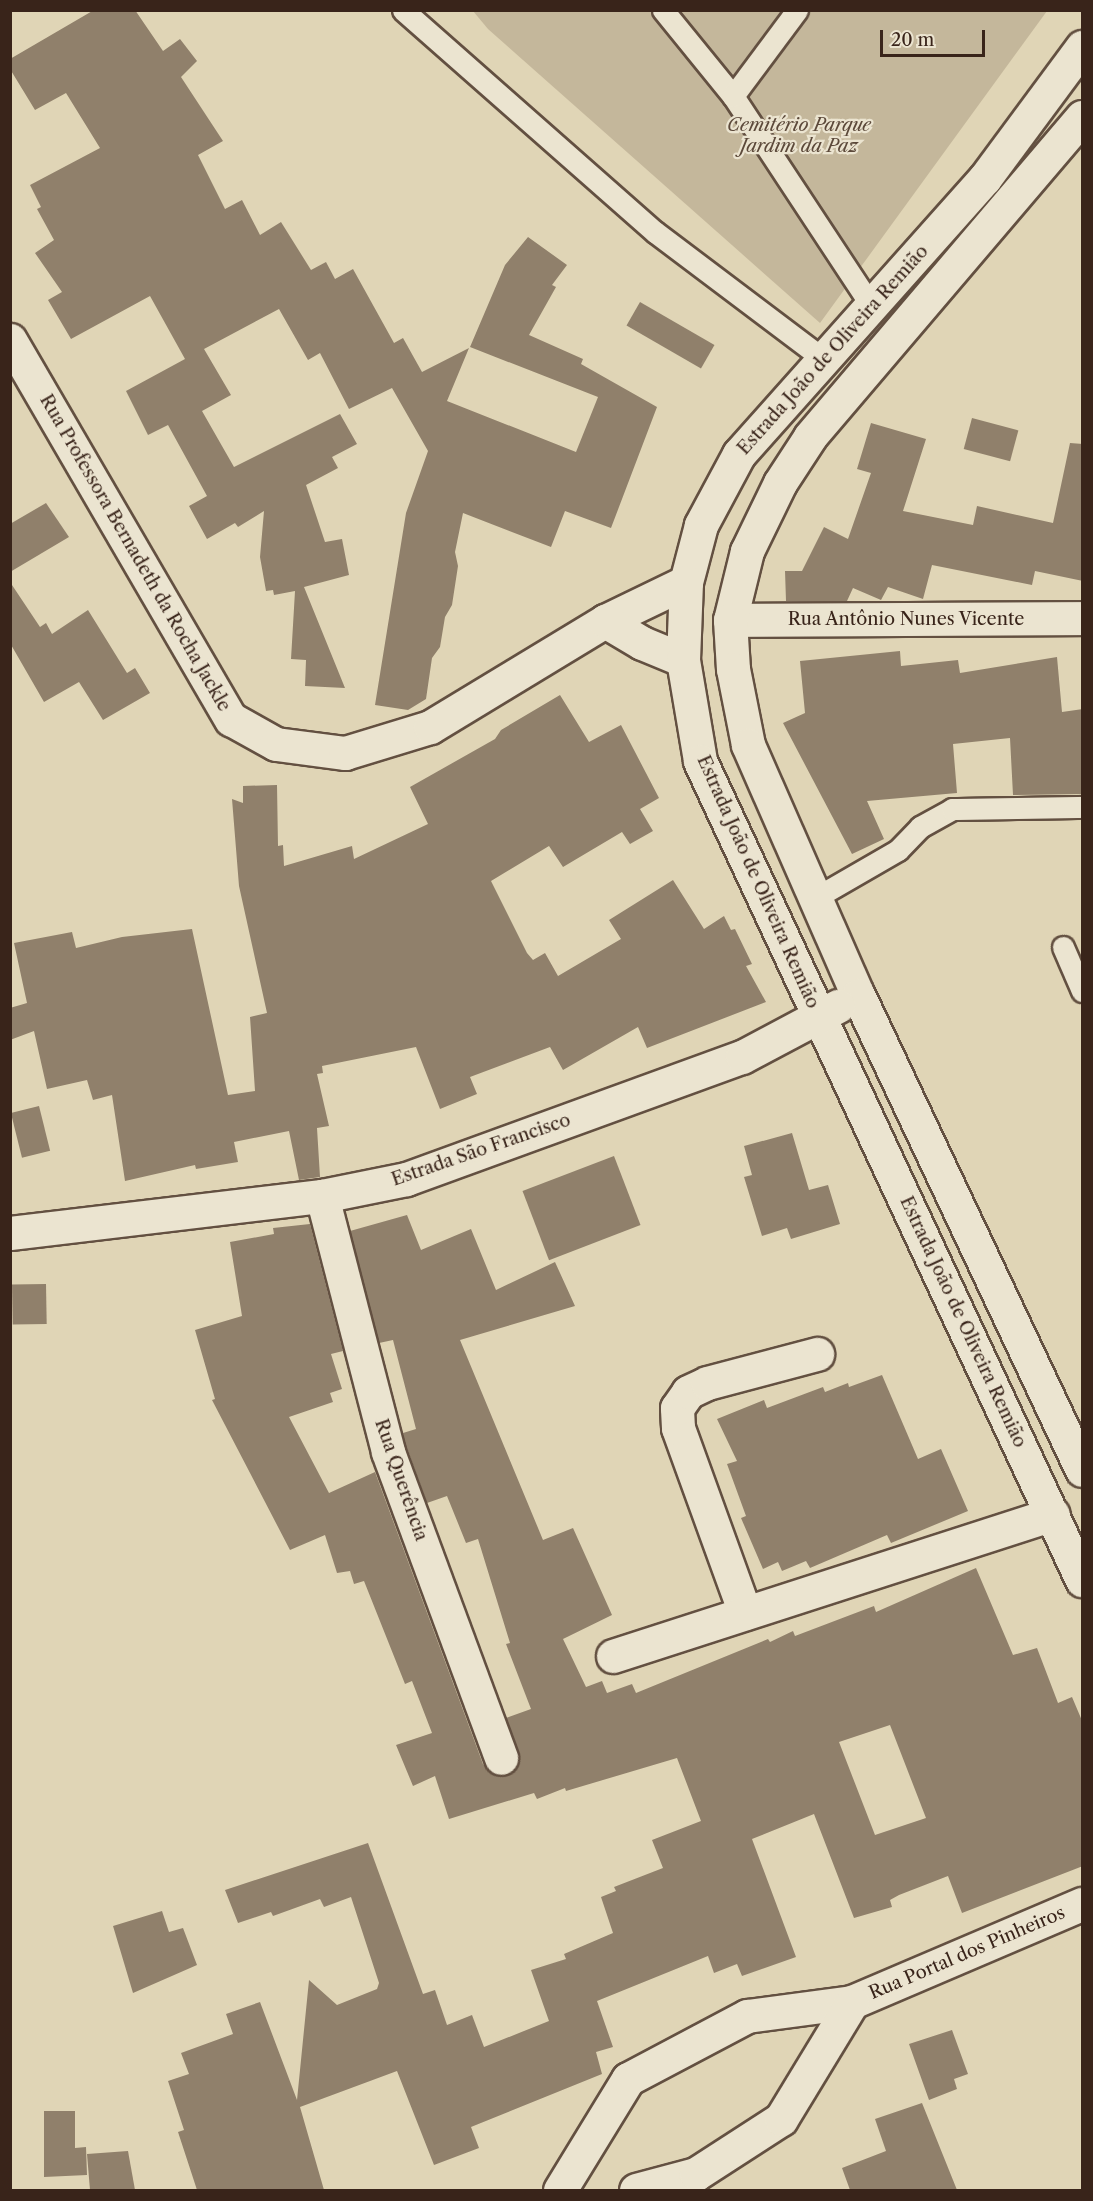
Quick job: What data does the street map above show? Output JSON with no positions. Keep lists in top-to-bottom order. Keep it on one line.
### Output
{"streets":{"main road":["Estrada João de Oliveira Remião","Rua Professora Bernadeth da Rocha Jackle","Rua Antônio Nunes Vicente","Estrada São Francisco","Rua Querência","Rua Portal dos Pinheiros"]},"crossings":[["Estrada João de Oliveira Remião","Rua Professora Bernadeth da Rocha Jackle"],["Estrada João de Oliveira Remião","Rua Antônio Nunes Vicente"],["Estrada João de Oliveira Remião","Estrada São Francisco"],["Estrada São Francisco","Rua Querência"]],"parks":["Cemitério Parque Jardim da Paz"],"scale_bar":"20 m"}
